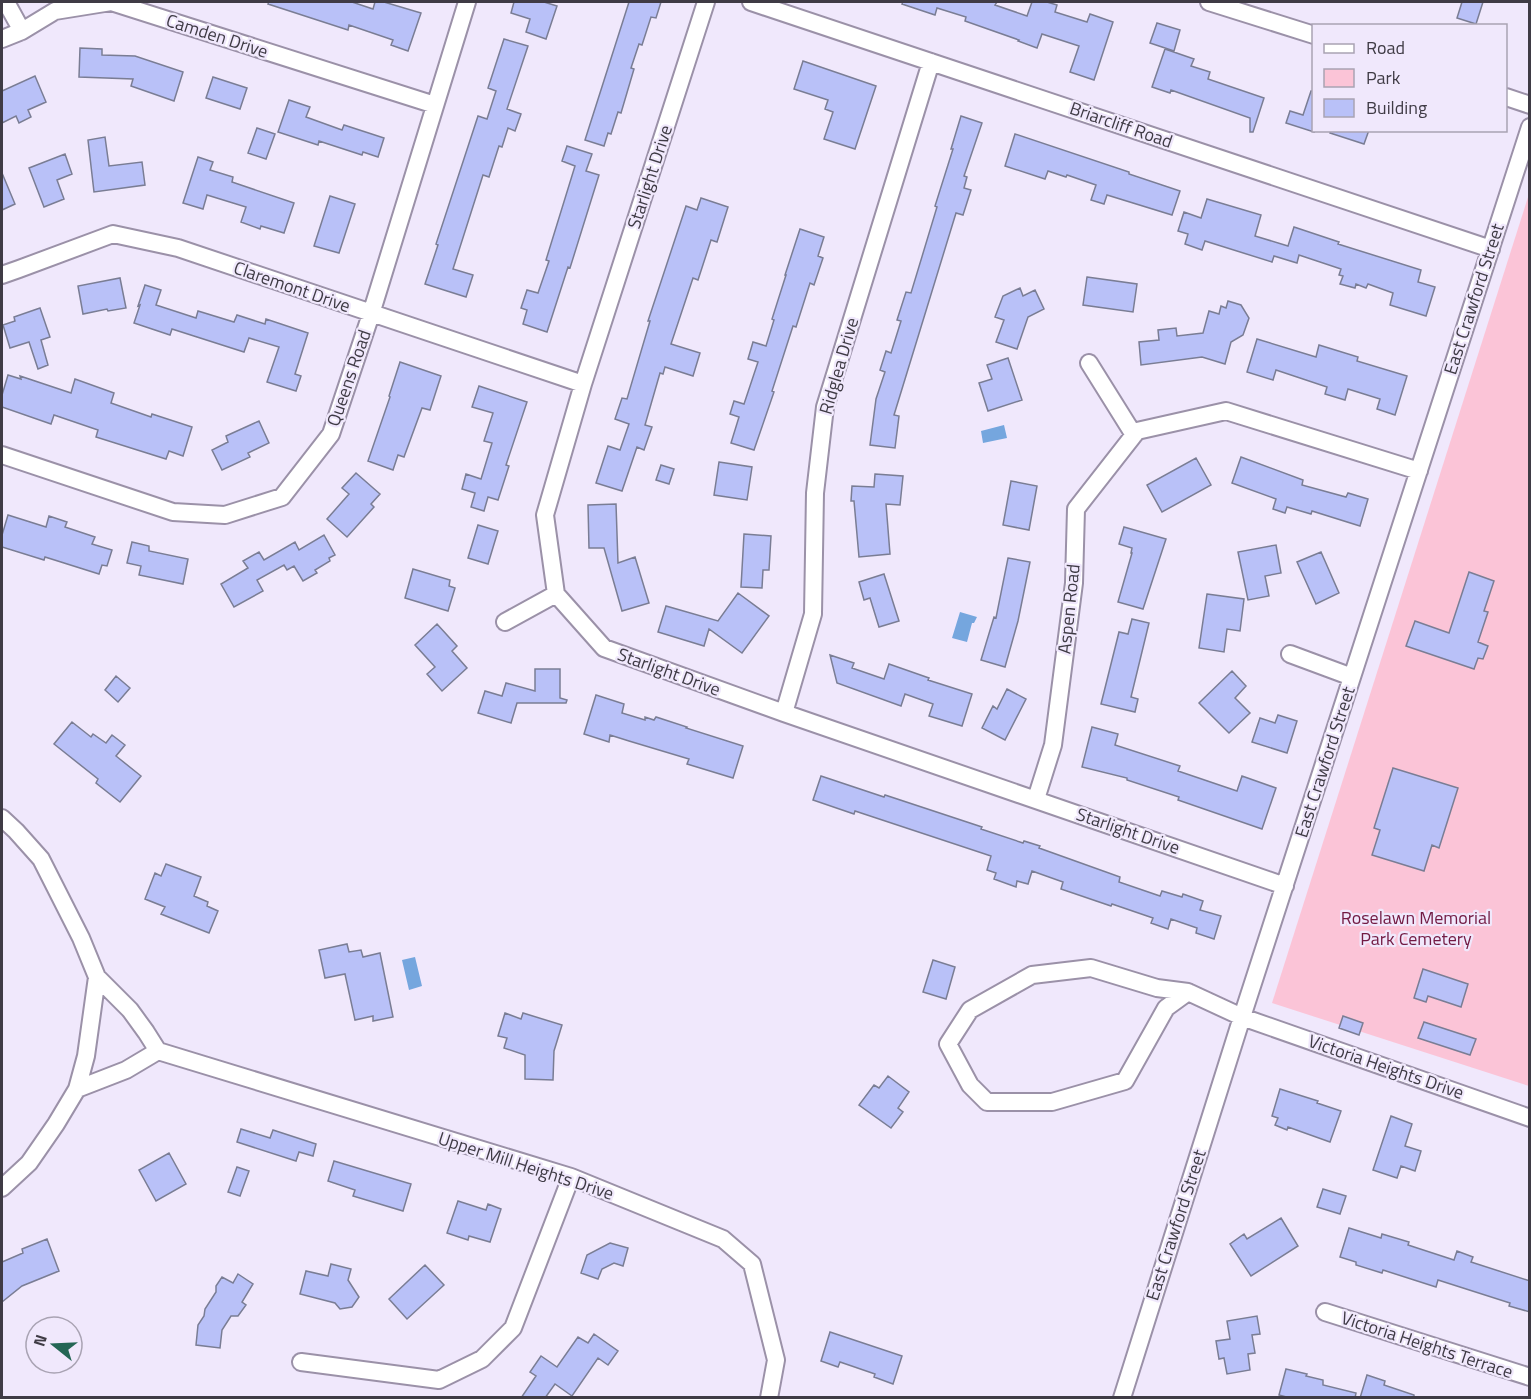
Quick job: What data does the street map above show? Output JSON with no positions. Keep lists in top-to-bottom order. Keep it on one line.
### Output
{"streets":{"street":["Camden Drive","Briarcliff Road","Starlight Drive","Claremont Drive","East Crawford Street","Ridglea Drive","Queens Road","Aspen Road","Victoria Heights Drive","Upper Mill Heights Drive","Victoria Heights Terrace"]},"crossings":[["Camden Drive","Queens Road"],["Briarcliff Road","East Crawford Street"],["Briarcliff Road","Ridglea Drive"],["Starlight Drive","Claremont Drive"],["Starlight Drive","East Crawford Street"],["Starlight Drive","Ridglea Drive"],["Starlight Drive","Aspen Road"],["Claremont Drive","Queens Road"],["East Crawford Street","Victoria Heights Drive"]],"parks":["Roselawn Memorial Park Cemetery"],"legend":["Road","Park","Building"],"north":"left"}
